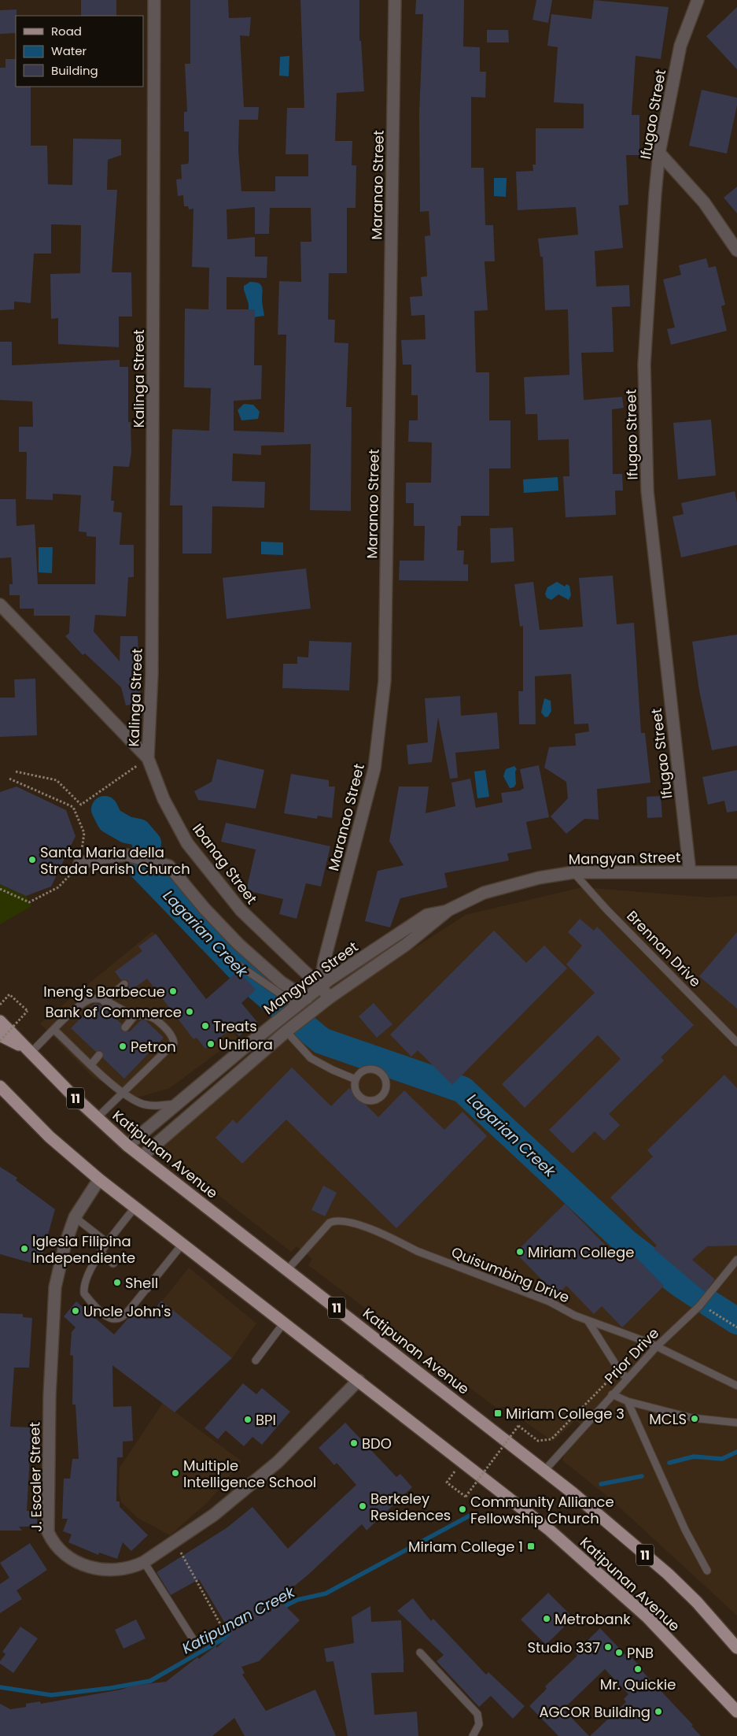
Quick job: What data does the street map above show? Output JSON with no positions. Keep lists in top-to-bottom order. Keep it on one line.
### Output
{"streets":{"main road":["11","Katipunan Avenue"],"street":["Ifugao Street","Maranao Street","Kalinga Street","Mangyan Street","Ibanag Street","J. Escaler Street"],"lane":["Brennan Drive","Quisumbing Drive","Prior Drive"]},"crossings":[["Ifugao Street","Mangyan Street"],["Maranao Street","Mangyan Street"],["Maranao Street","Ibanag Street"],["Kalinga Street","Ibanag Street"],["Mangyan Street","Ibanag Street"],["Mangyan Street","Brennan Drive"],["Mangyan Street","Katipunan Avenue"],["Katipunan Avenue","Quisumbing Drive"],["Katipunan Avenue","Prior Drive"],["Katipunan Avenue","J. Escaler Street"],["Quisumbing Drive","Prior Drive"]],"water":["Lagarian Creek","Katipunan Creek"],"places":{"other":["Santa Maria della Strada Parish Church","Ineng's Barbecue","Bank of Commerce","Treats","Uniflora","Petron","Iglesia Filipina Independiente","Miriam College","Shell","Uncle John's","MCLS","BPI","BDO","Multiple Intelligence School","Berkeley Residences","Community Alliance Fellowship Church","Metrobank","Studio 337","PNB","Mr. Quickie","AGCOR Building"],"transit":["Miriam College 3","Miriam College 1"]},"legend":["Road","Water","Building"]}
